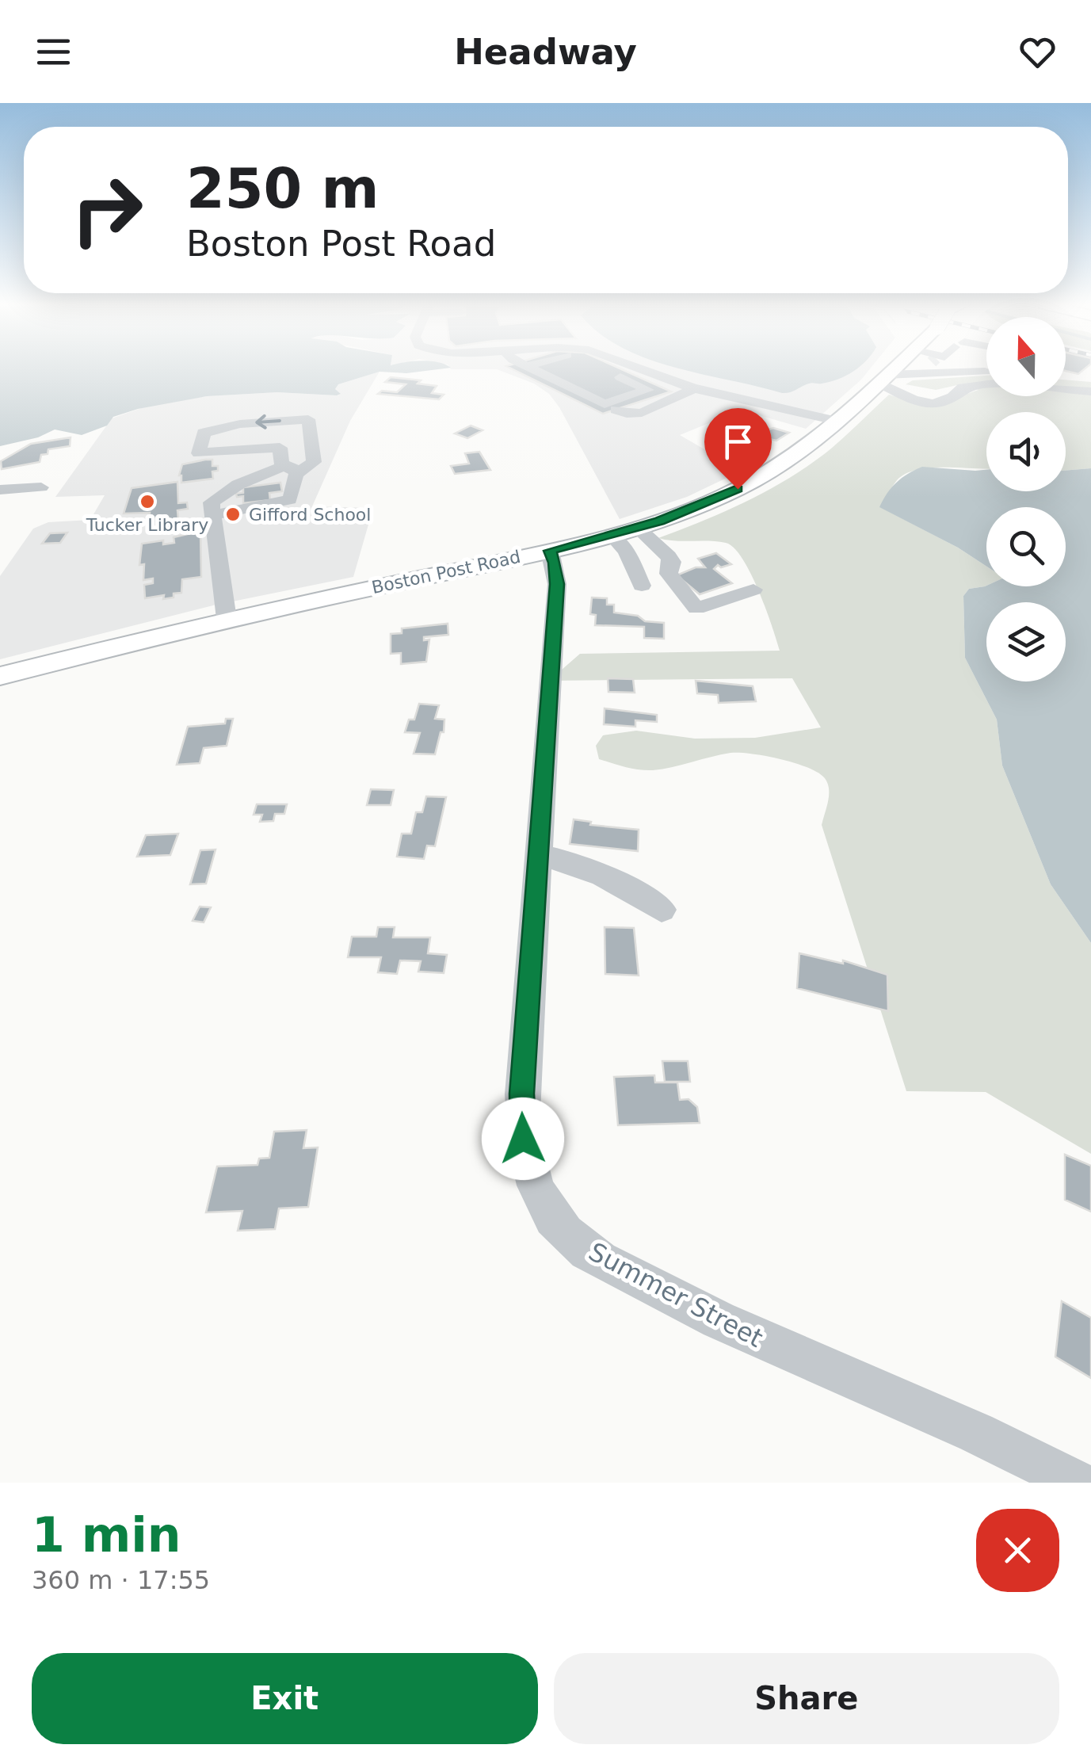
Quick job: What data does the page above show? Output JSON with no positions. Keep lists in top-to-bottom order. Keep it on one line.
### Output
{"streets":{"main road":["Boston Post Road"],"street":["Summer Street"]},"crossings":[["Boston Post Road","Summer Street"]],"places":["Tucker Library","Gifford School"],"north":"top","page":{"header":"Headway","turn":["250 m","Boston Post Road"],"heading":["1 min","360 m · 17:55"],"buttons":["Exit","Share"]}}
